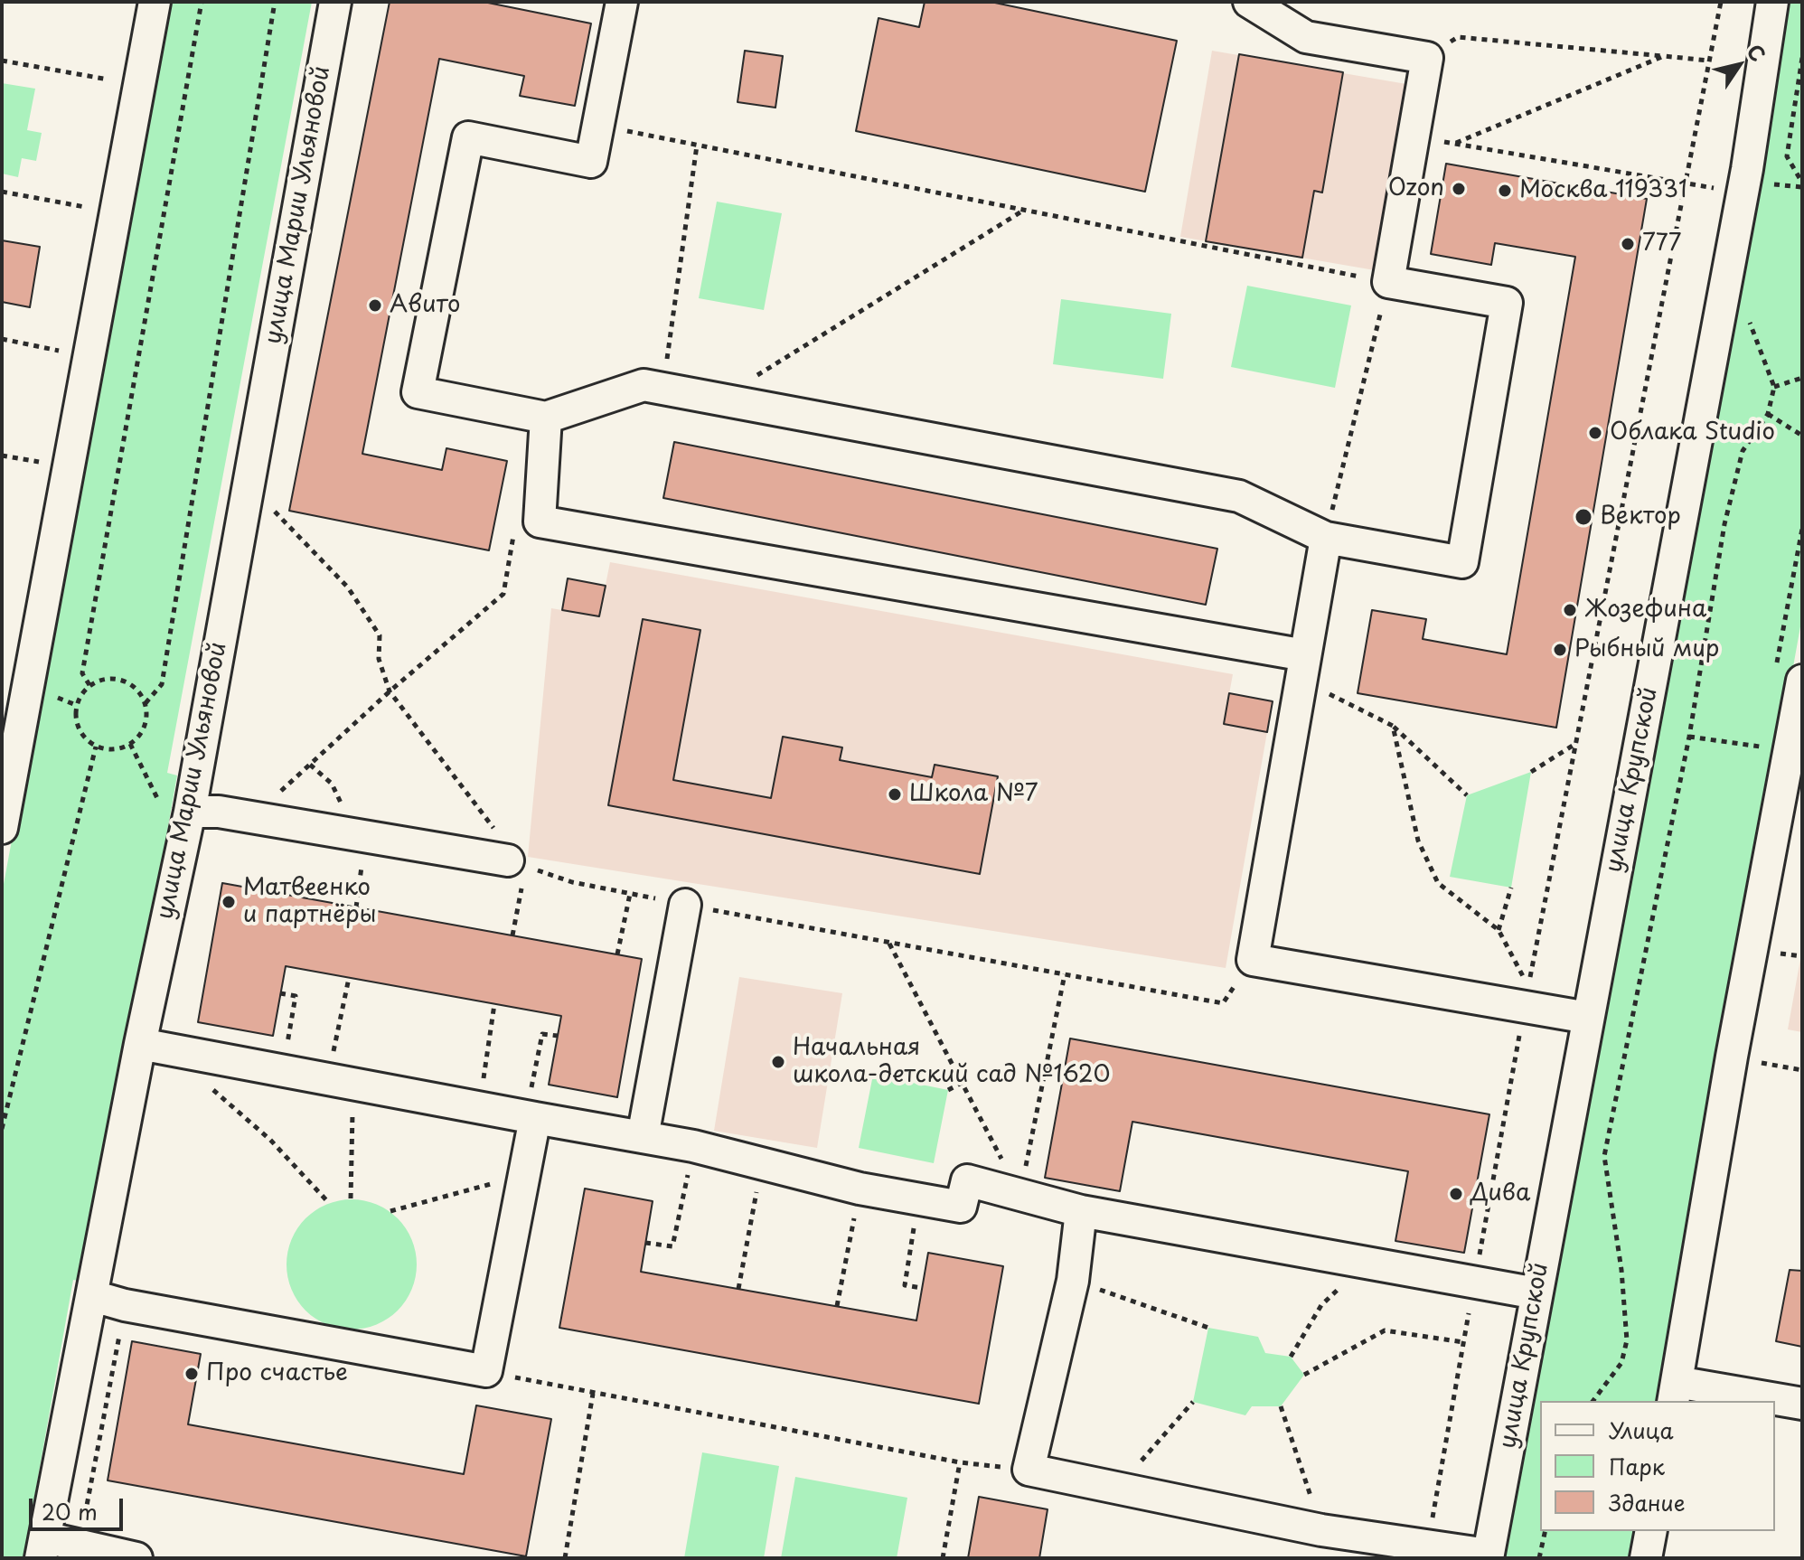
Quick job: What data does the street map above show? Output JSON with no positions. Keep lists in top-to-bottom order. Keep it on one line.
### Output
{"streets":{"street":["улица Марии Ульяновой","улица Крупской"]},"places":["Ozon","Москва 119331","777","Авито","Облака Studio","Вектор","Жозефина","Рыбный мир","Школа №7","Матвеенко и партнёры","Начальная школа-детский сад №1620","Дива","Про счастье"],"legend":["Улица","Парк","Здание"],"scale_bar":"20 m","north":"top right"}
